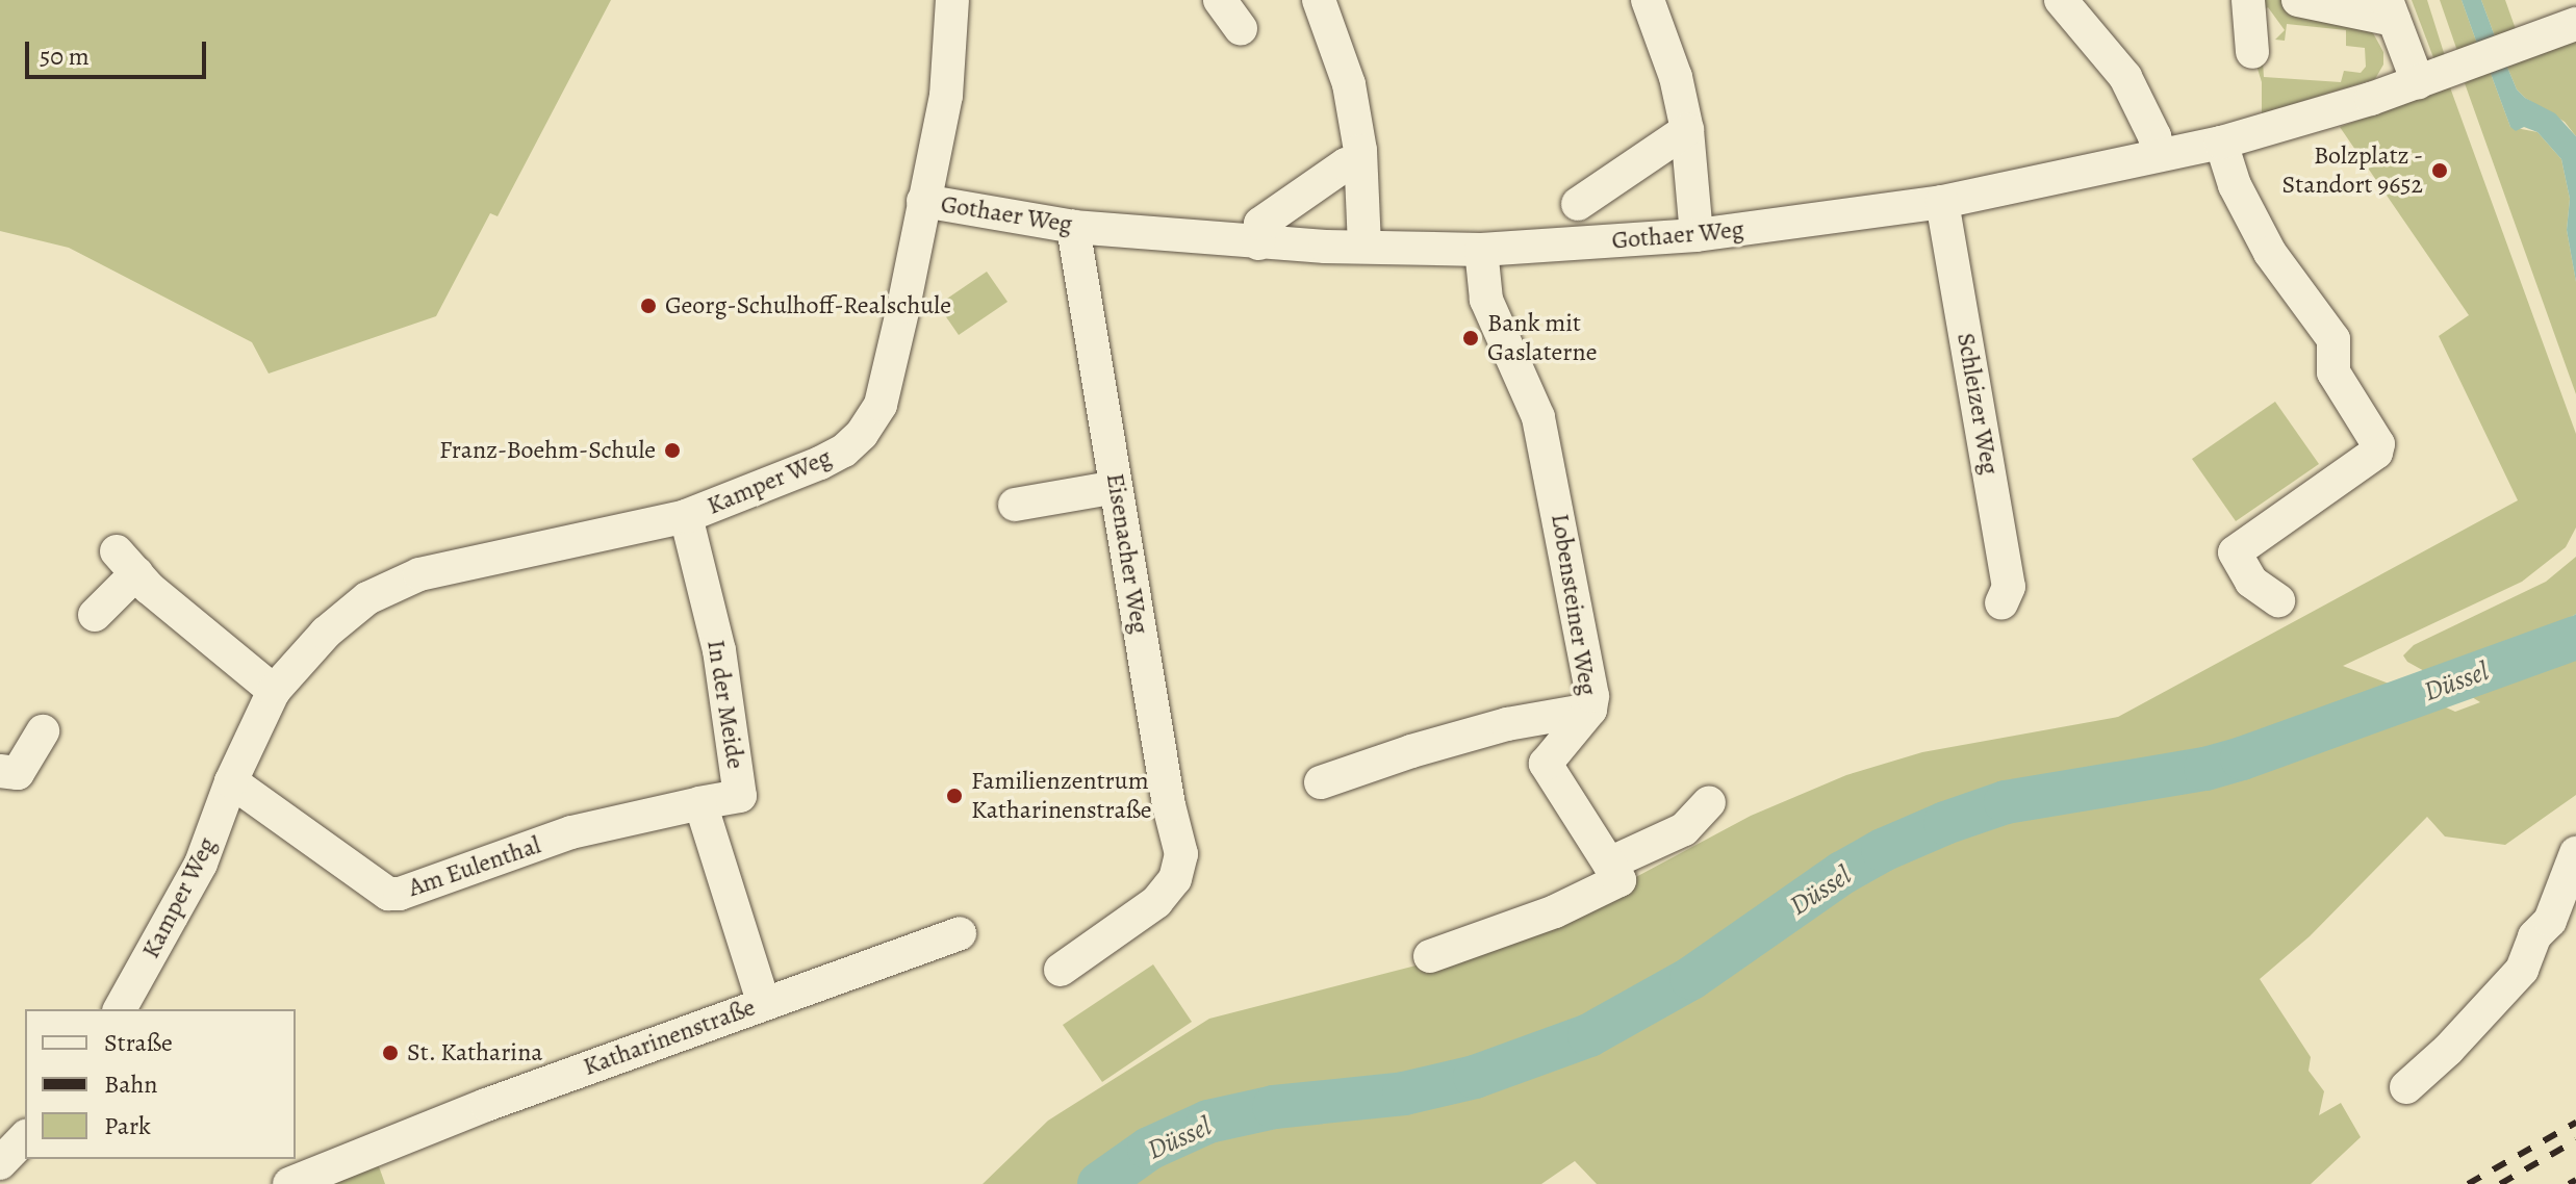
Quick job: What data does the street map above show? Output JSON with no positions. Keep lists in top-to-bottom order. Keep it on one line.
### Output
{"streets":{"street":["Gothaer Weg","Schleizer Weg","Kamper Weg","Eisenacher Weg","Lobensteiner Weg","In der Meide","Am Eulenthal","Katharinenstraße"]},"crossings":[["Gothaer Weg","Schleizer Weg"],["Gothaer Weg","Kamper Weg"],["Gothaer Weg","Eisenacher Weg"],["Gothaer Weg","Lobensteiner Weg"],["Kamper Weg","In der Meide"],["Kamper Weg","Am Eulenthal"],["In der Meide","Am Eulenthal"]],"water":["Düssel"],"places":["Bolzplatz - Standort 9652","Georg-Schulhoff-Realschule","Bank mit Gaslaterne","Franz-Boehm-Schule","Familienzentrum Katharinenstraße","St. Katharina"],"legend":["Straße","Bahn","Park"],"scale_bar":"50 m"}
